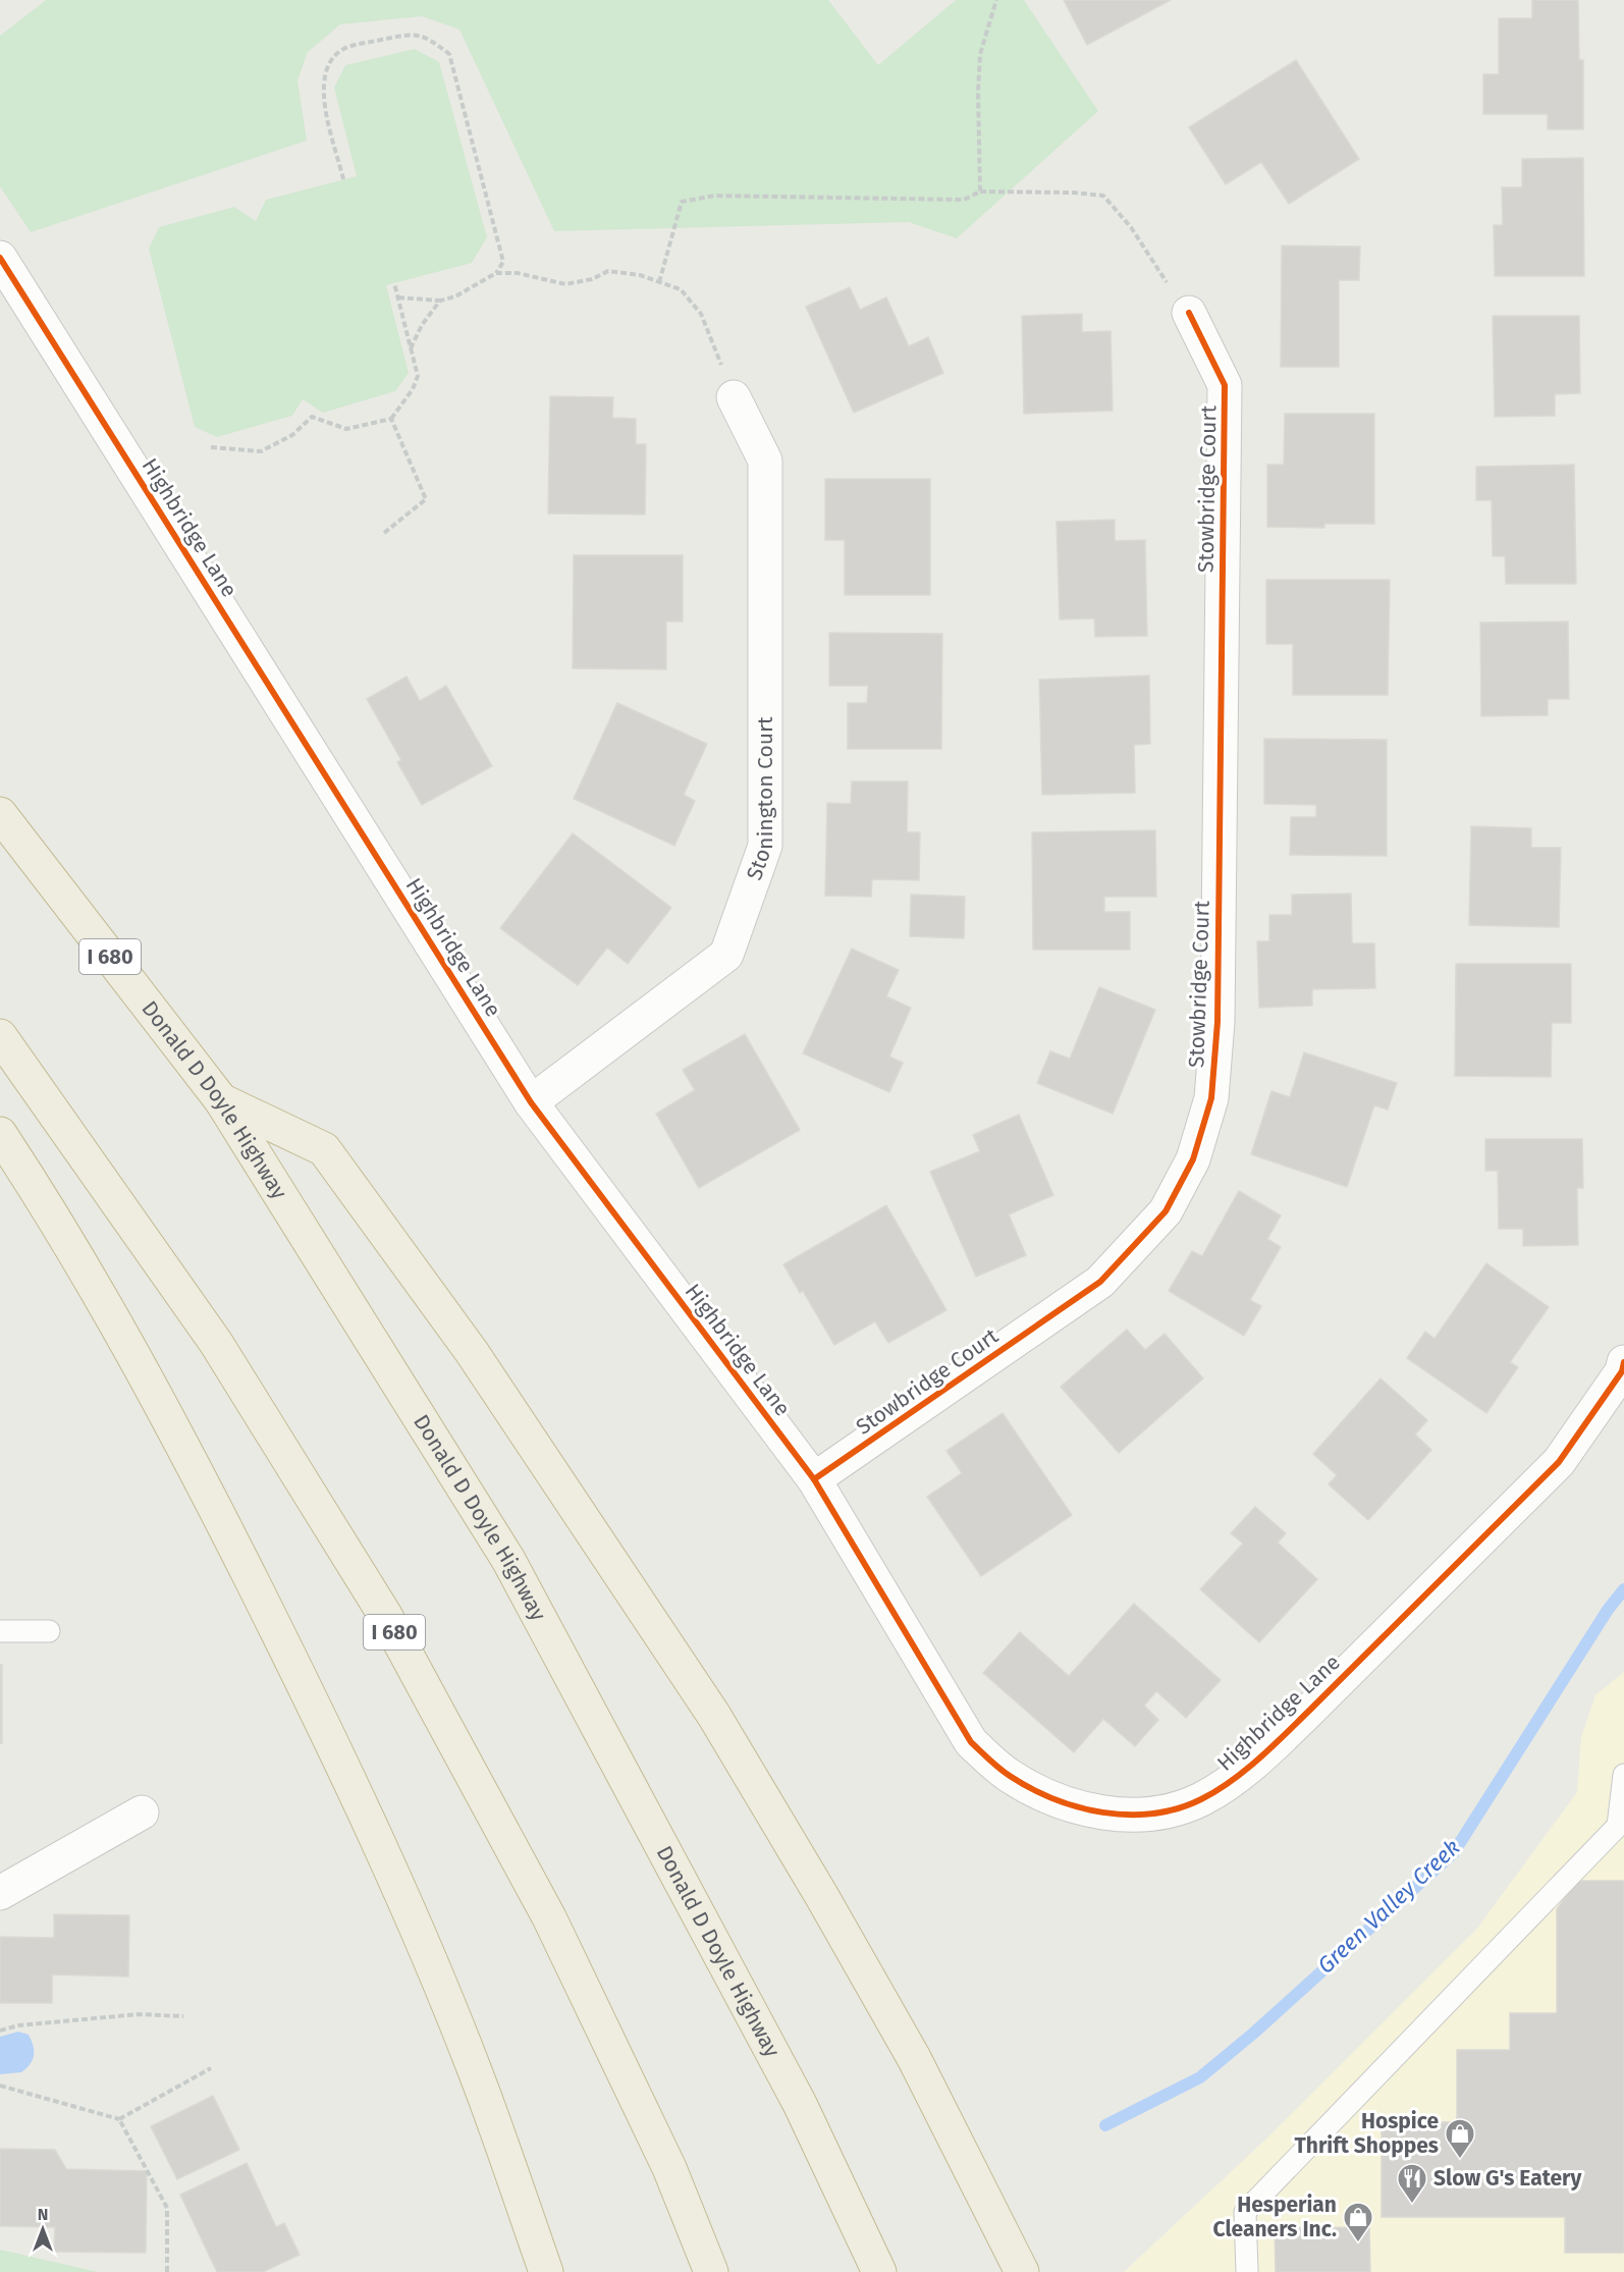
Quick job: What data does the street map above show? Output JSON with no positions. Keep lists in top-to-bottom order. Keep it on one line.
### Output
{"streets":{"highway":["I 680","Donald D Doyle Highway"],"street":["Stowbridge Court","Highbridge Lane","Stonington Court"]},"crossings":[["Stowbridge Court","Highbridge Lane"],["Highbridge Lane","Stonington Court"]],"water":["Green Valley Creek"],"places":{"shop":["Hospice Thrift Shoppes","Hesperian Cleaners Inc."],"restaurant":["Slow G's Eatery"]},"north":"top"}
